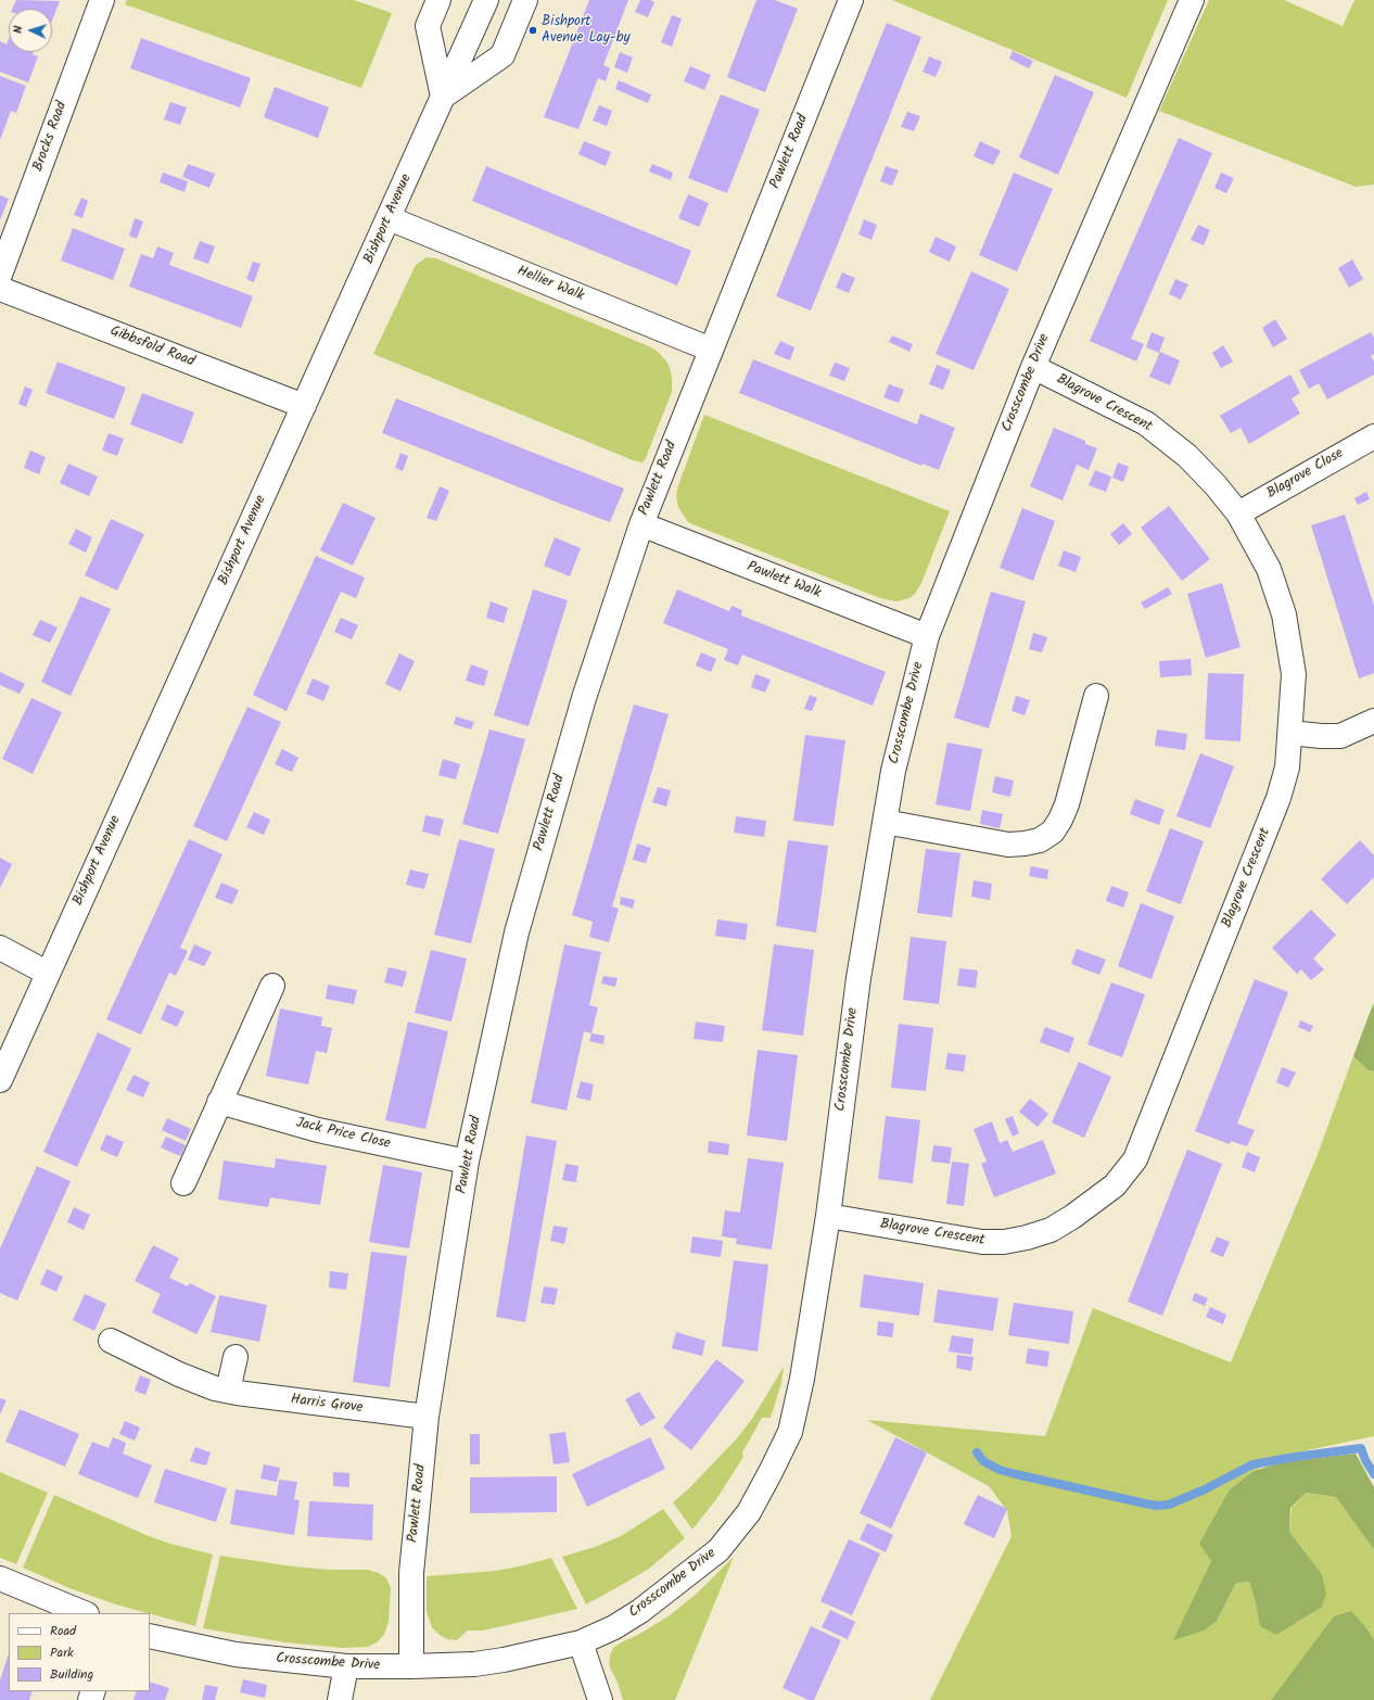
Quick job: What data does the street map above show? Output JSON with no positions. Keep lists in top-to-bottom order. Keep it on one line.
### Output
{"streets":{"street":["Brocks Road","Pawlett Road","Bishport Avenue","Hellier Walk","Gibbsfold Road","Crosscombe Drive","Blagrove Crescent","Blagrove Close","Pawlett Walk","Jack Price Close","Harris Grove"]},"crossings":[["Pawlett Road","Hellier Walk"],["Pawlett Road","Crosscombe Drive"],["Pawlett Road","Pawlett Walk"],["Pawlett Road","Jack Price Close"],["Pawlett Road","Harris Grove"],["Bishport Avenue","Hellier Walk"],["Bishport Avenue","Gibbsfold Road"],["Crosscombe Drive","Blagrove Crescent"],["Crosscombe Drive","Pawlett Walk"],["Blagrove Crescent","Blagrove Close"]],"places":["Bishport Avenue Lay-by"],"legend":["Road","Park","Building"],"north":"left"}
